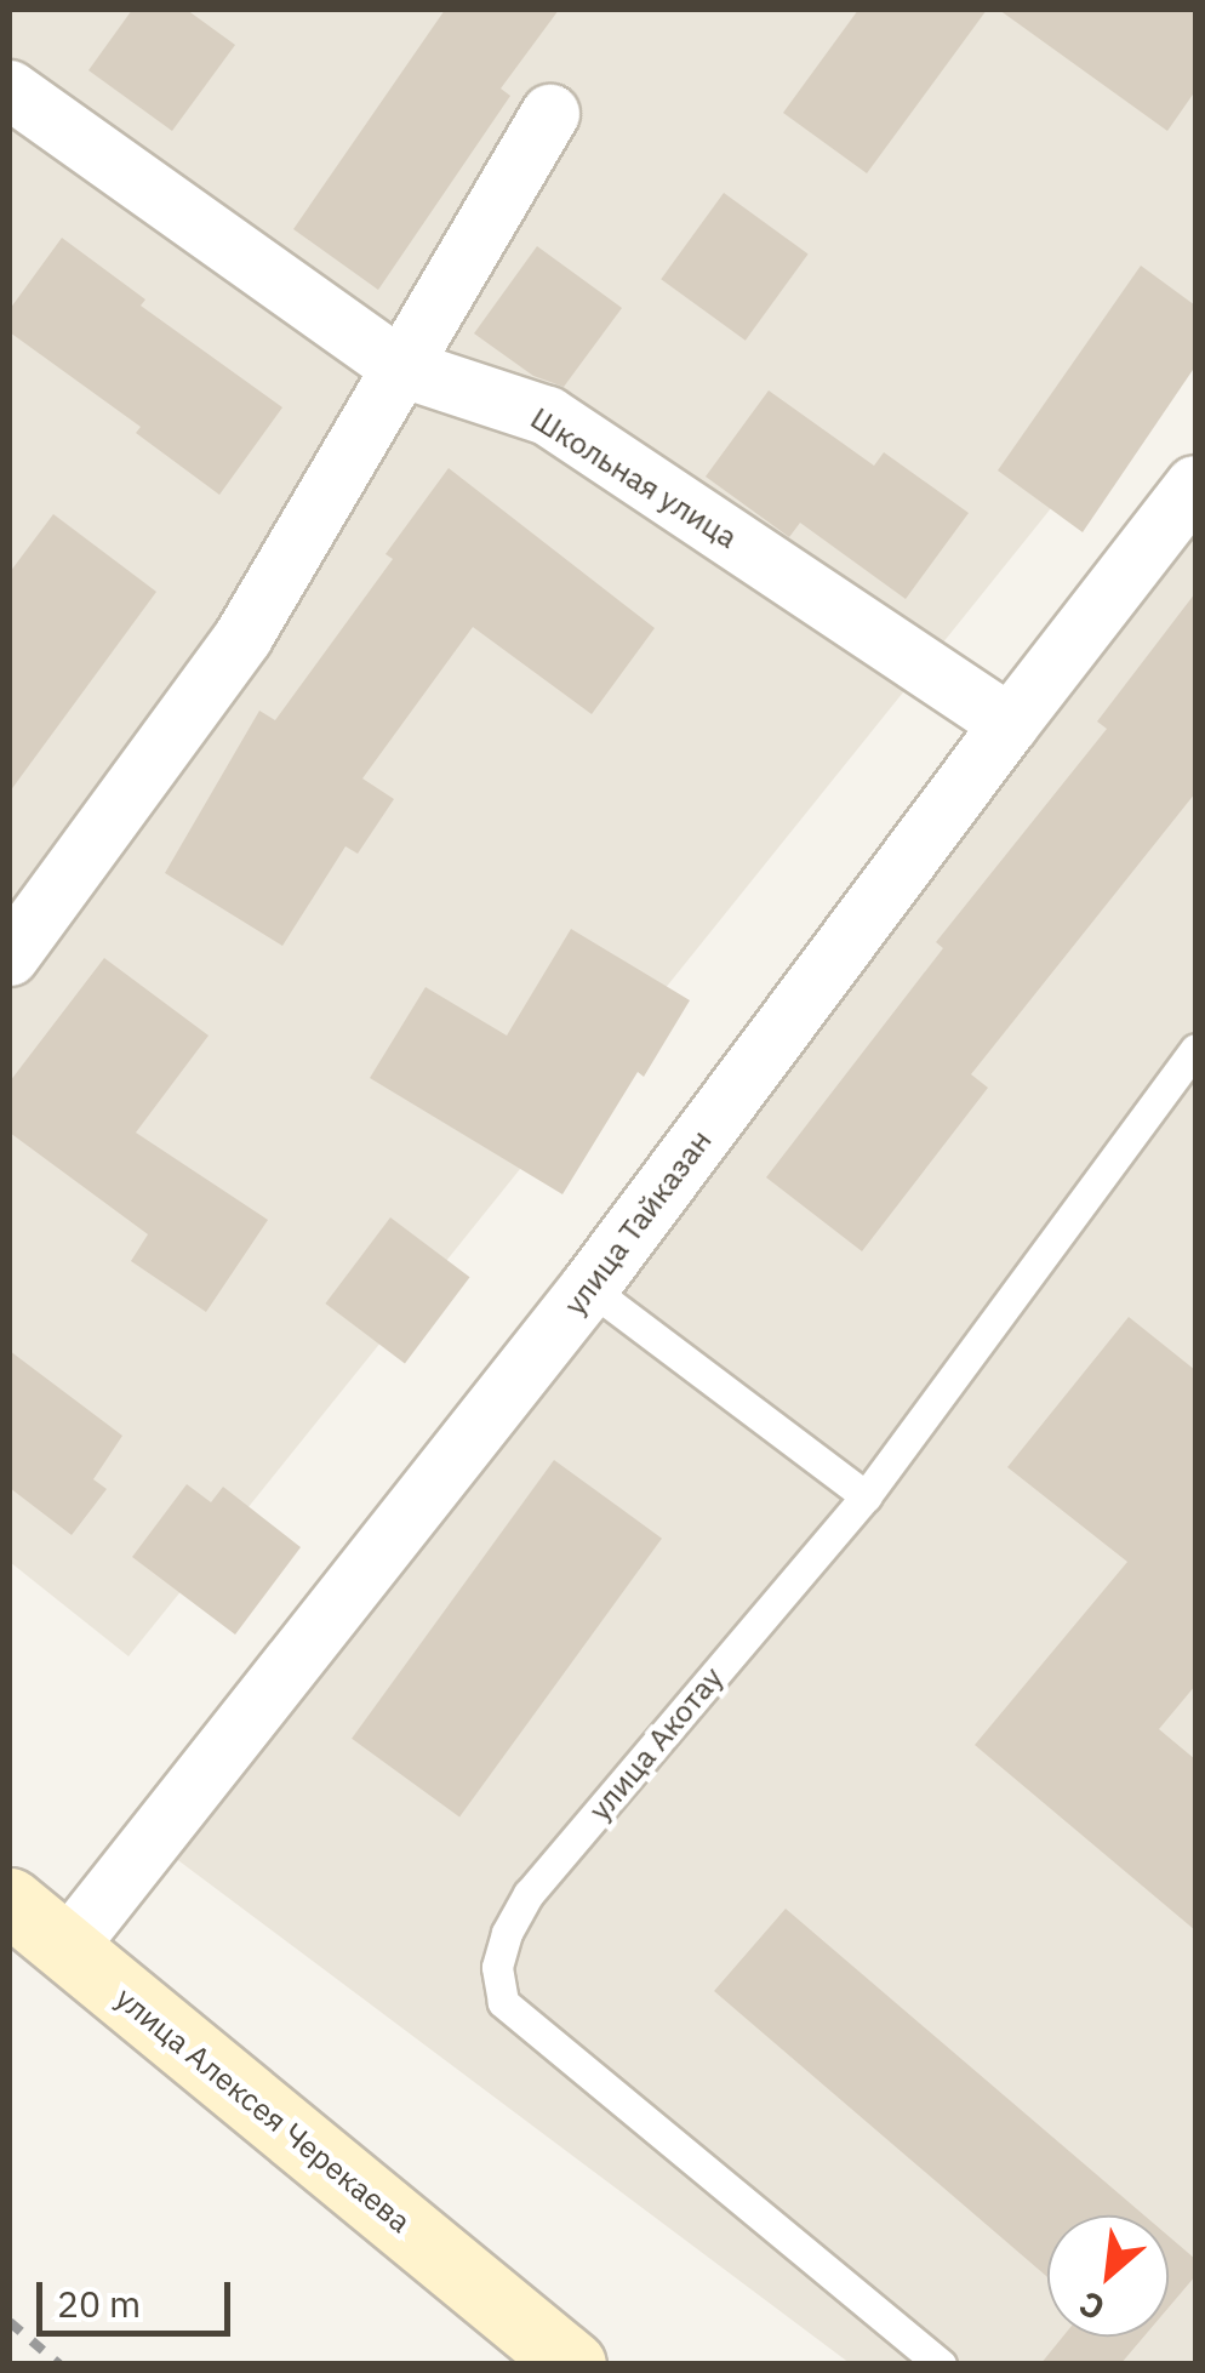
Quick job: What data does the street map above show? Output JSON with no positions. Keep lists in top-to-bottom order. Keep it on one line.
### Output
{"streets":{"street":["Школьная улица","улица Тайказан","улица Алексея Черекаева"],"lane":["улица Акотау"]},"crossings":[["Школьная улица","улица Тайказан"],["улица Тайказан","улица Алексея Черекаева"]],"scale_bar":"20 m","north":"bottom left"}
